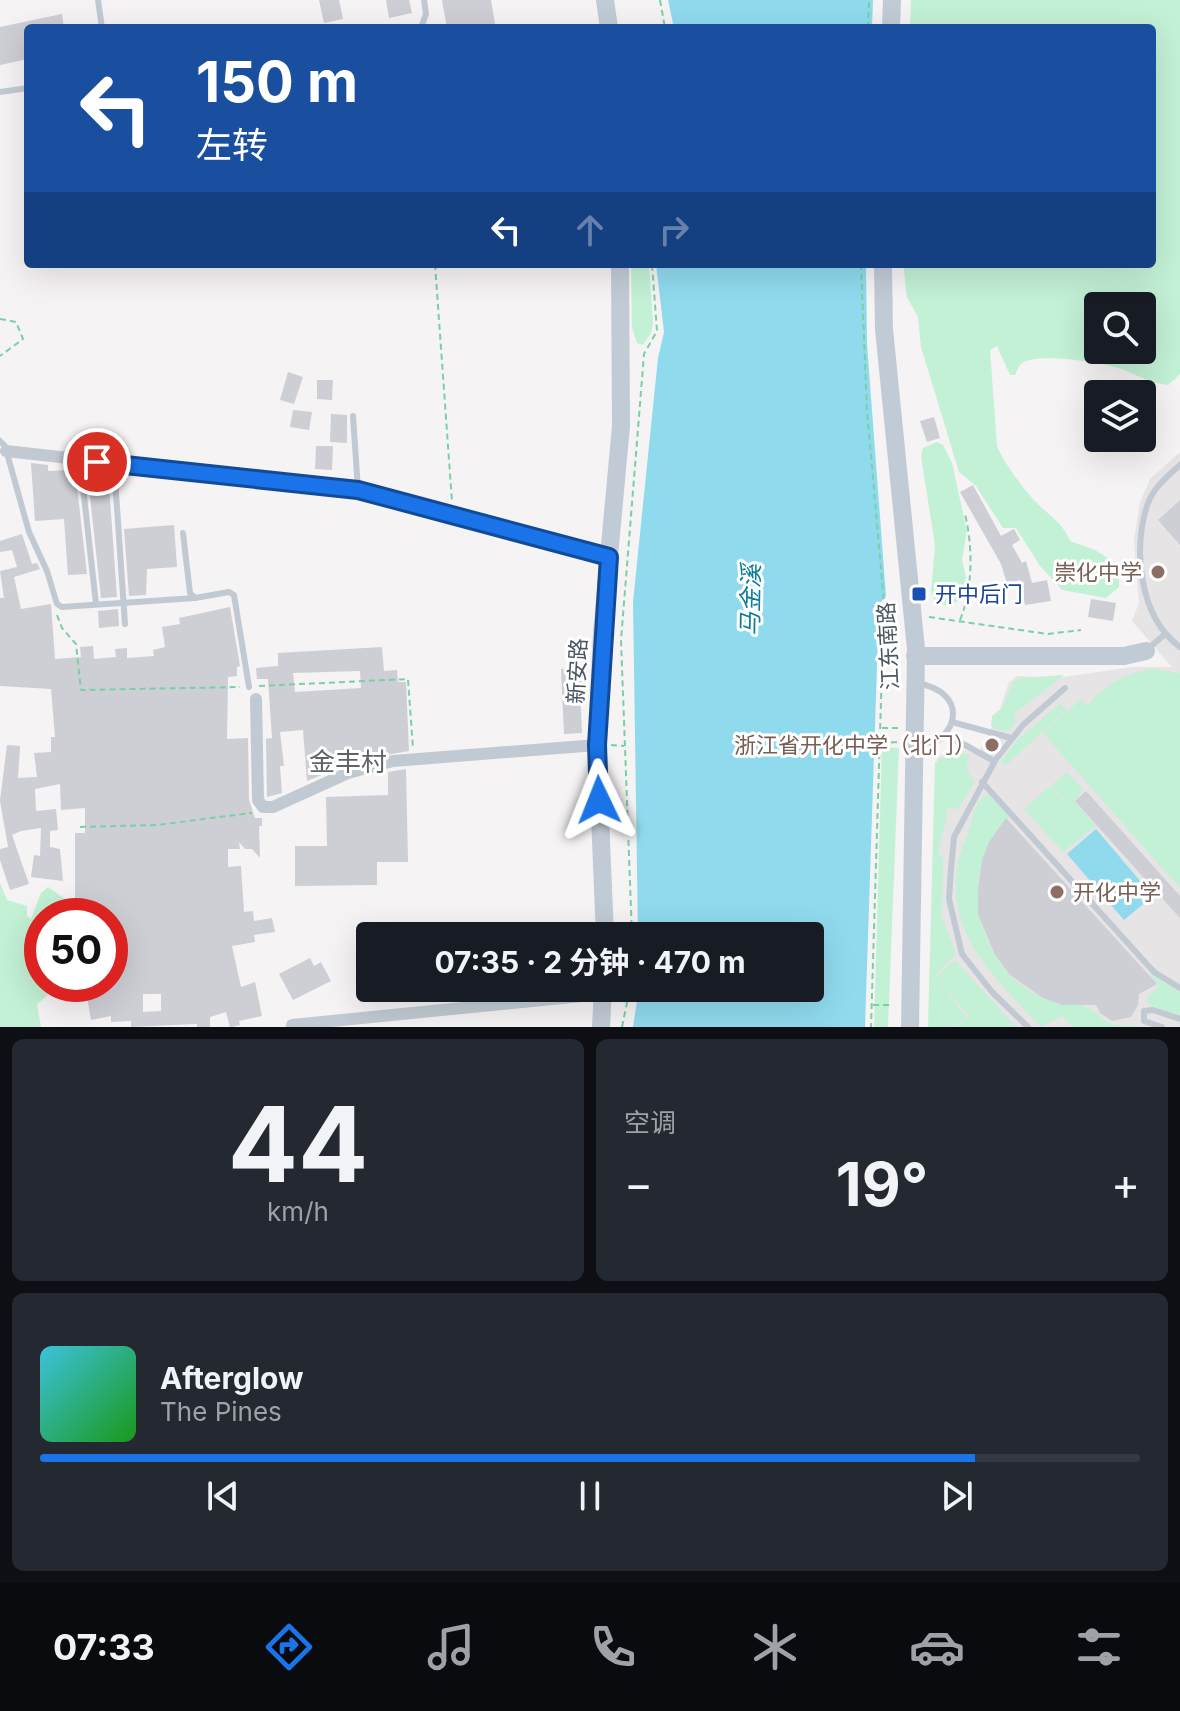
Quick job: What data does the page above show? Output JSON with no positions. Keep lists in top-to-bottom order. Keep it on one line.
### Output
{"streets":{"street":["江东南路","新安路"]},"districts":["金丰村"],"water":["马金溪"],"places":{"other":["崇化中学","浙江省开化中学（北门）","开化中学"],"transit":["开中后门"]},"page":{"turn":["150 m","左转"],"limit":"50","trip":"07:35 · 2 分钟 · 470 m","tile":[["44","km/h"],"空调"],"heat":["−","19°","+"],"song":["Afterglow","The Pines"],"tabs":"07:33"}}
